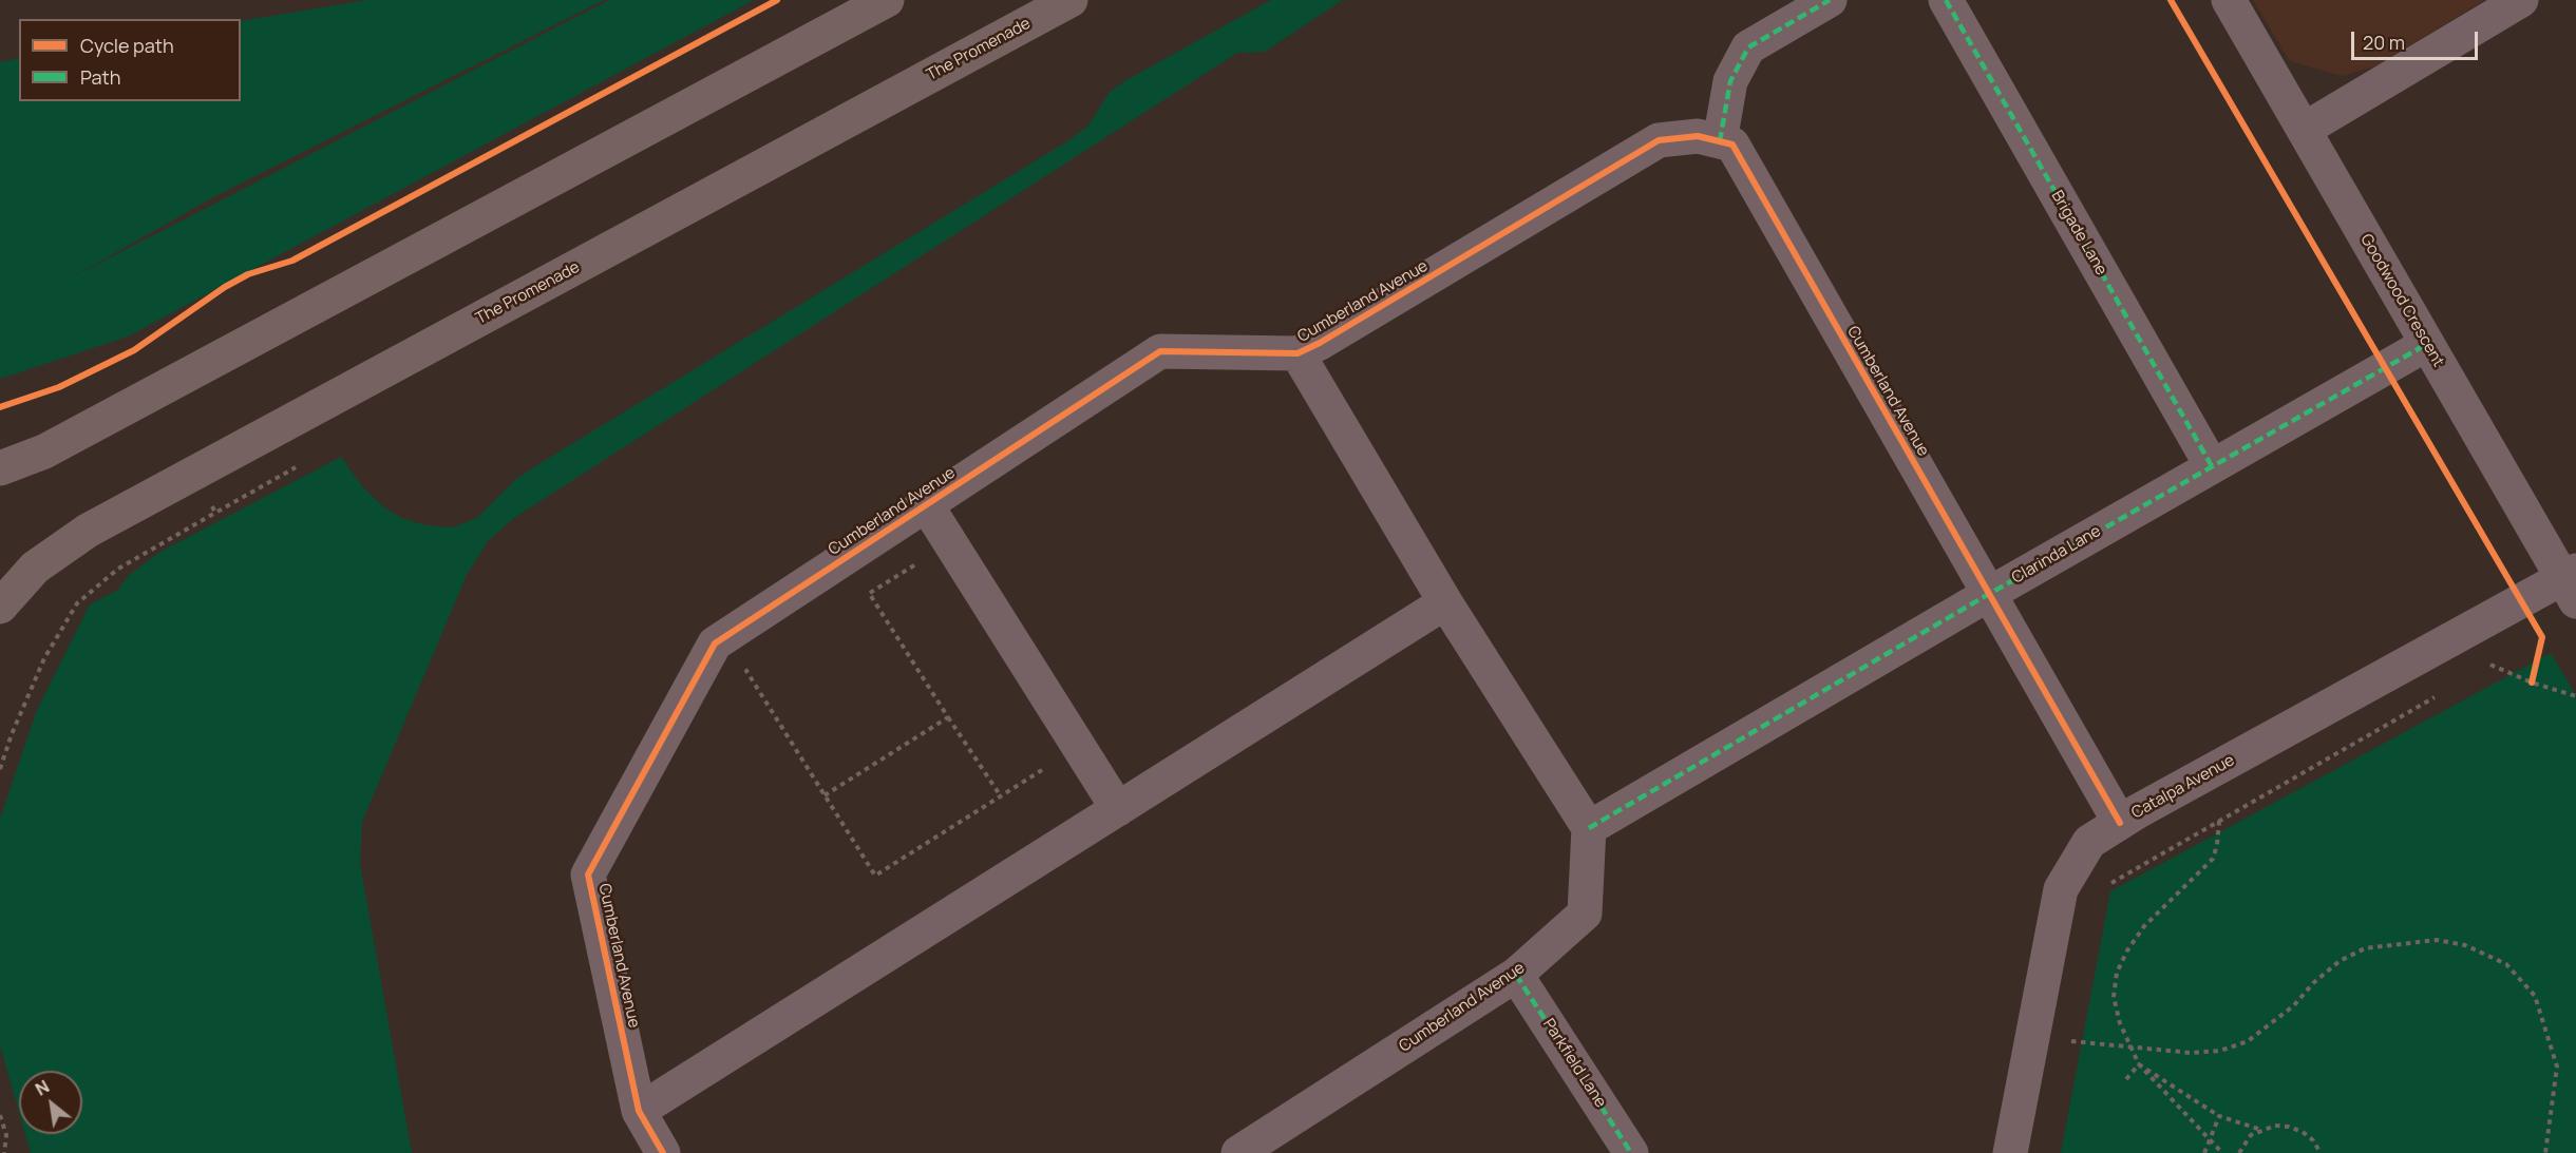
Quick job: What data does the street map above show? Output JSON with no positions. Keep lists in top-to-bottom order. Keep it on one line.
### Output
{"streets":{"main road":["The Promenade"],"street":["Brigade Lane","Goodwood Crescent","Cumberland Avenue","Clarinda Lane","Catalpa Avenue","Parkfield Lane"]},"crossings":[["Brigade Lane","Clarinda Lane"],["Goodwood Crescent","Clarinda Lane"],["Goodwood Crescent","Catalpa Avenue"],["Cumberland Avenue","Clarinda Lane"],["Cumberland Avenue","Catalpa Avenue"],["Cumberland Avenue","Parkfield Lane"]],"legend":["Cycle path","Path"],"scale_bar":"20 m","north":"top left"}
